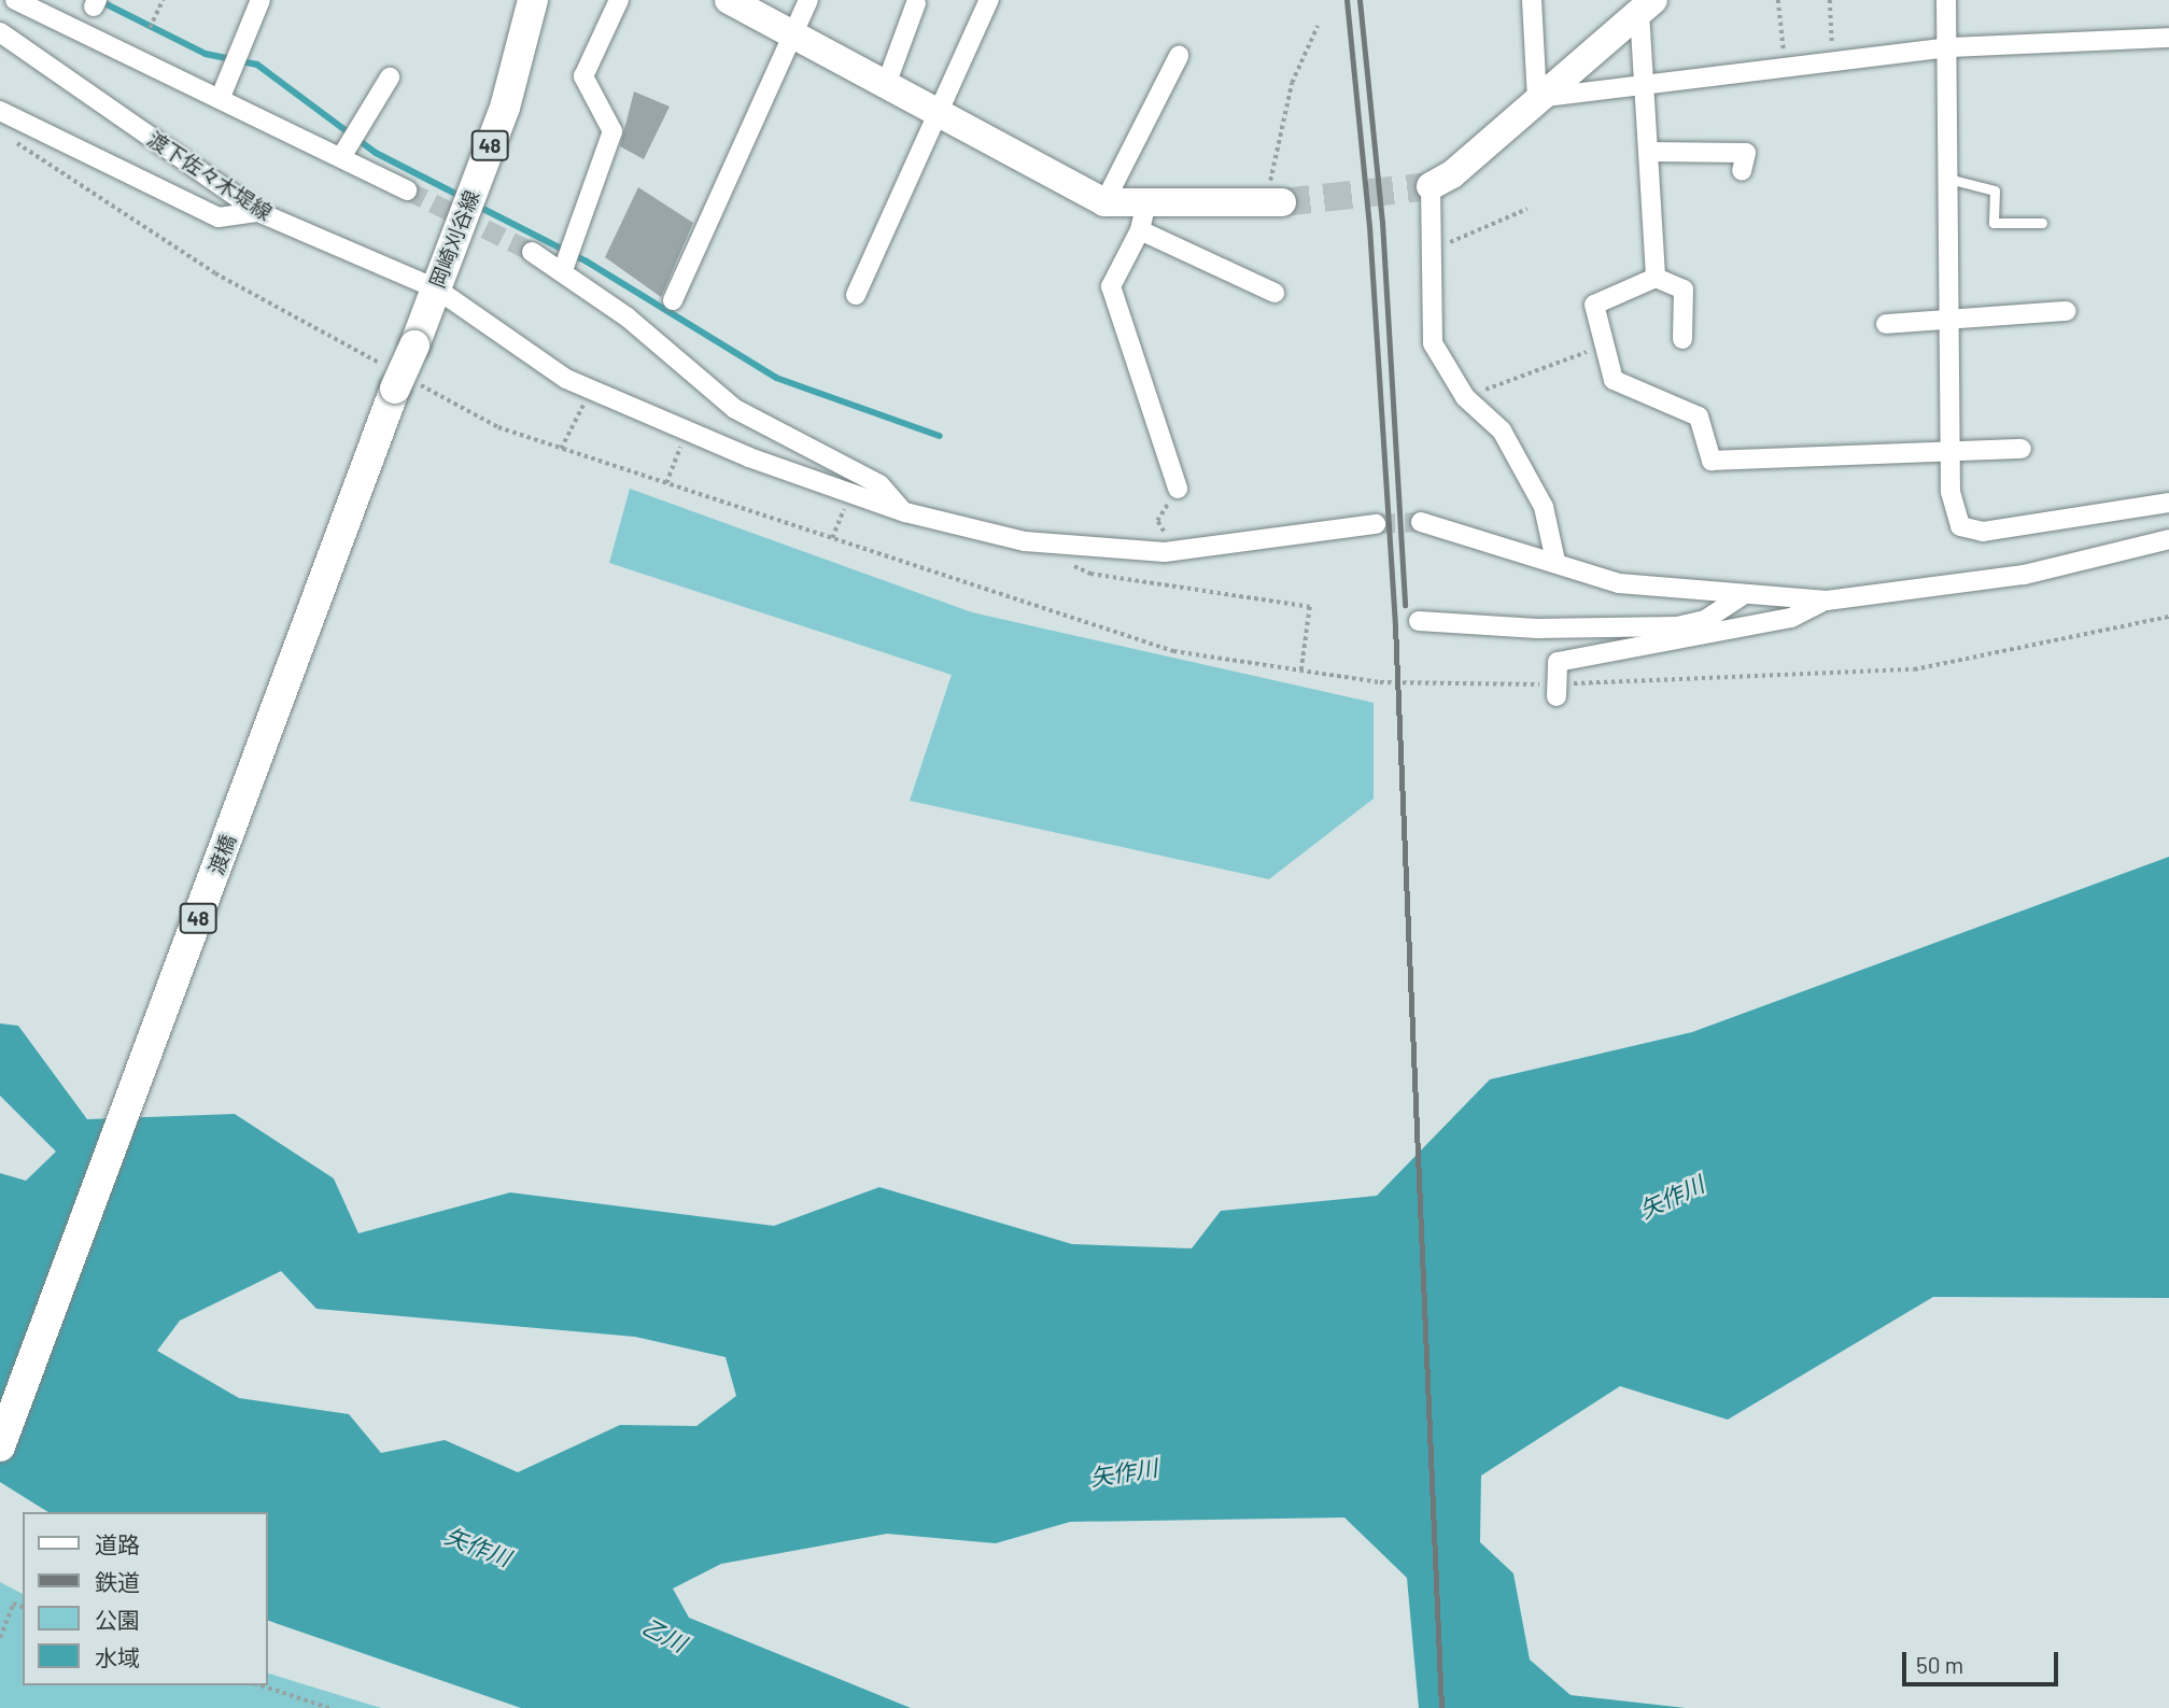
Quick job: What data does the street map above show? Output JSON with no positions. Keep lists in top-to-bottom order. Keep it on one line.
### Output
{"streets":{"main road":["48","岡崎刈谷線","渡橋"],"street":["渡下佐々木堤線"]},"crossings":[["渡下佐々木堤線","岡崎刈谷線"],["岡崎刈谷線","渡橋"]],"water":["矢作川","乙川"],"legend":["道路","鉄道","公園","水域"],"scale_bar":"50 m"}
